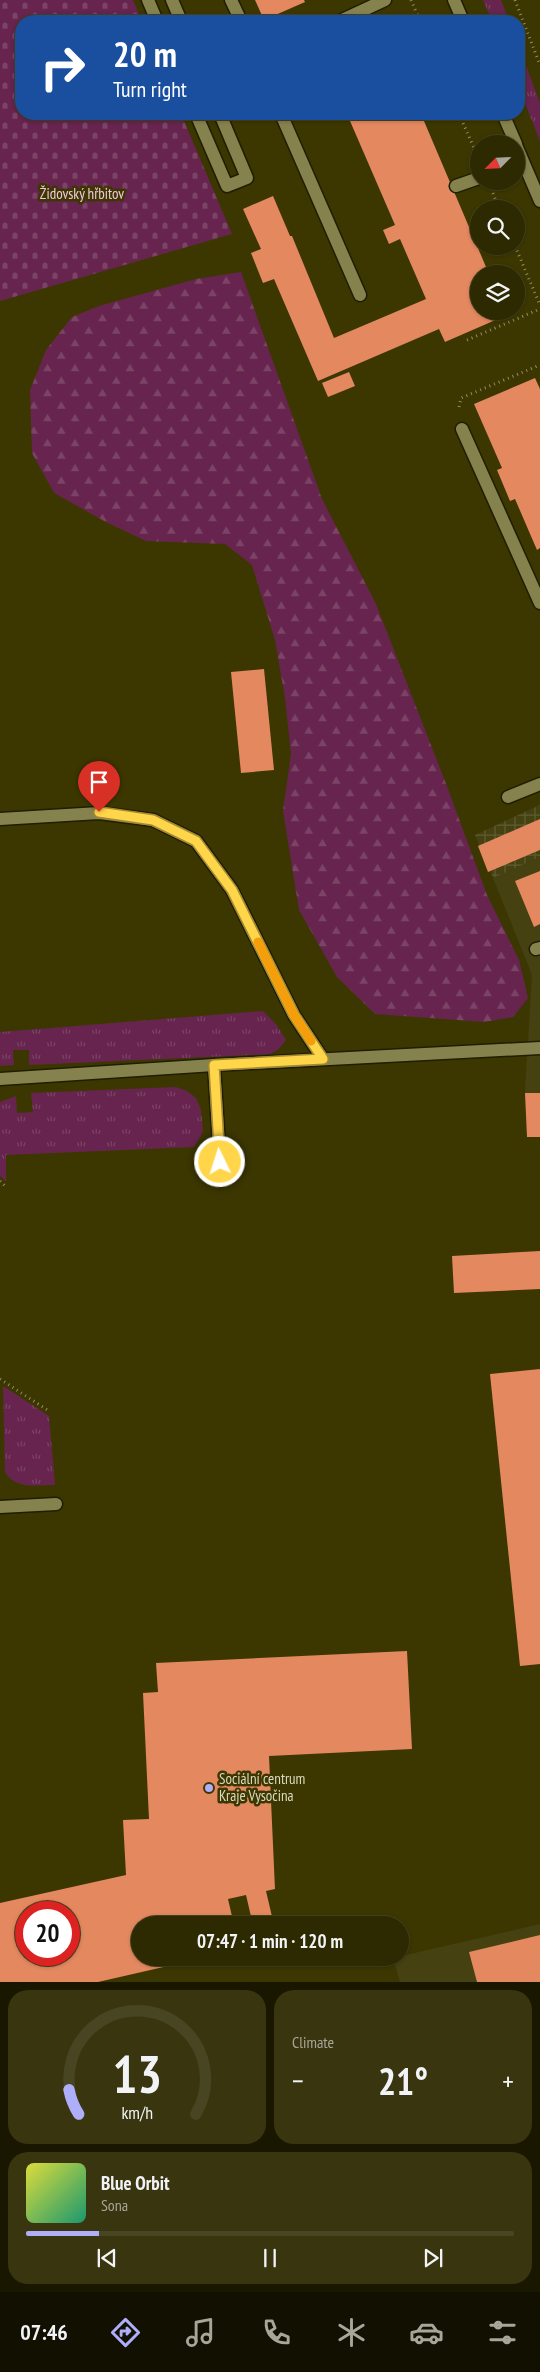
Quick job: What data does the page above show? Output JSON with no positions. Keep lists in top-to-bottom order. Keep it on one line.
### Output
{"parks":["Židovský hřbitov"],"places":["Sociální centrum Kraje Vysočina"],"north":"bottom left","page":{"turn":["20 m","Turn right"],"limit":"20","trip":"07:47 · 1 min · 120 m","tile":"Climate","heat":["−","21°","+"],"song":["Blue Orbit","Sona"],"tabs":"07:46","gauge":["13","km/h"]}}
